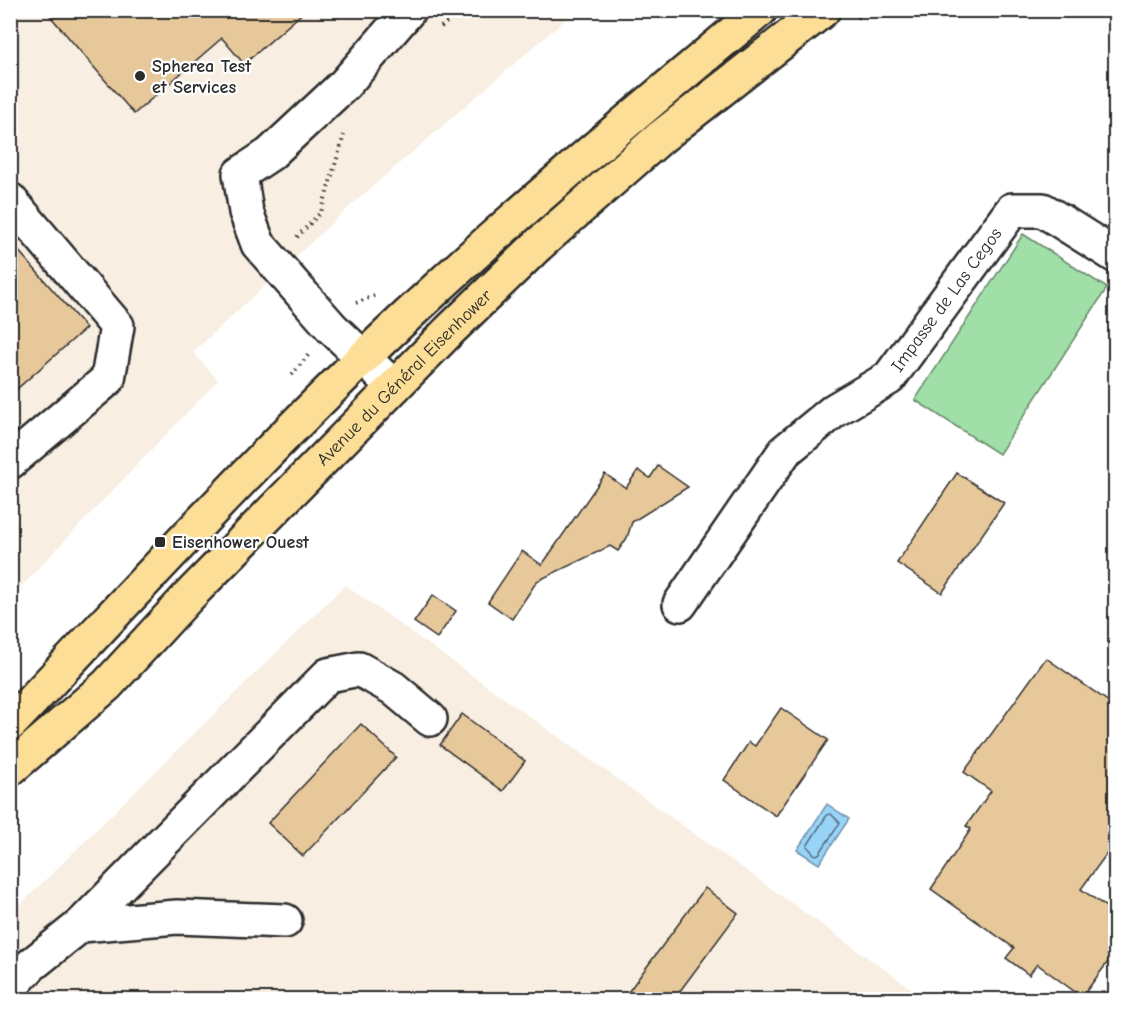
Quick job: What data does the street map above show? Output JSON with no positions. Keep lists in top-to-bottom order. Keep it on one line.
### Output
{"streets":{"main road":["Avenue du Général Eisenhower"],"street":["Impasse de Las Cegos"]},"places":{"other":["Spherea Test et Services"],"transit":["Eisenhower Ouest"]}}
